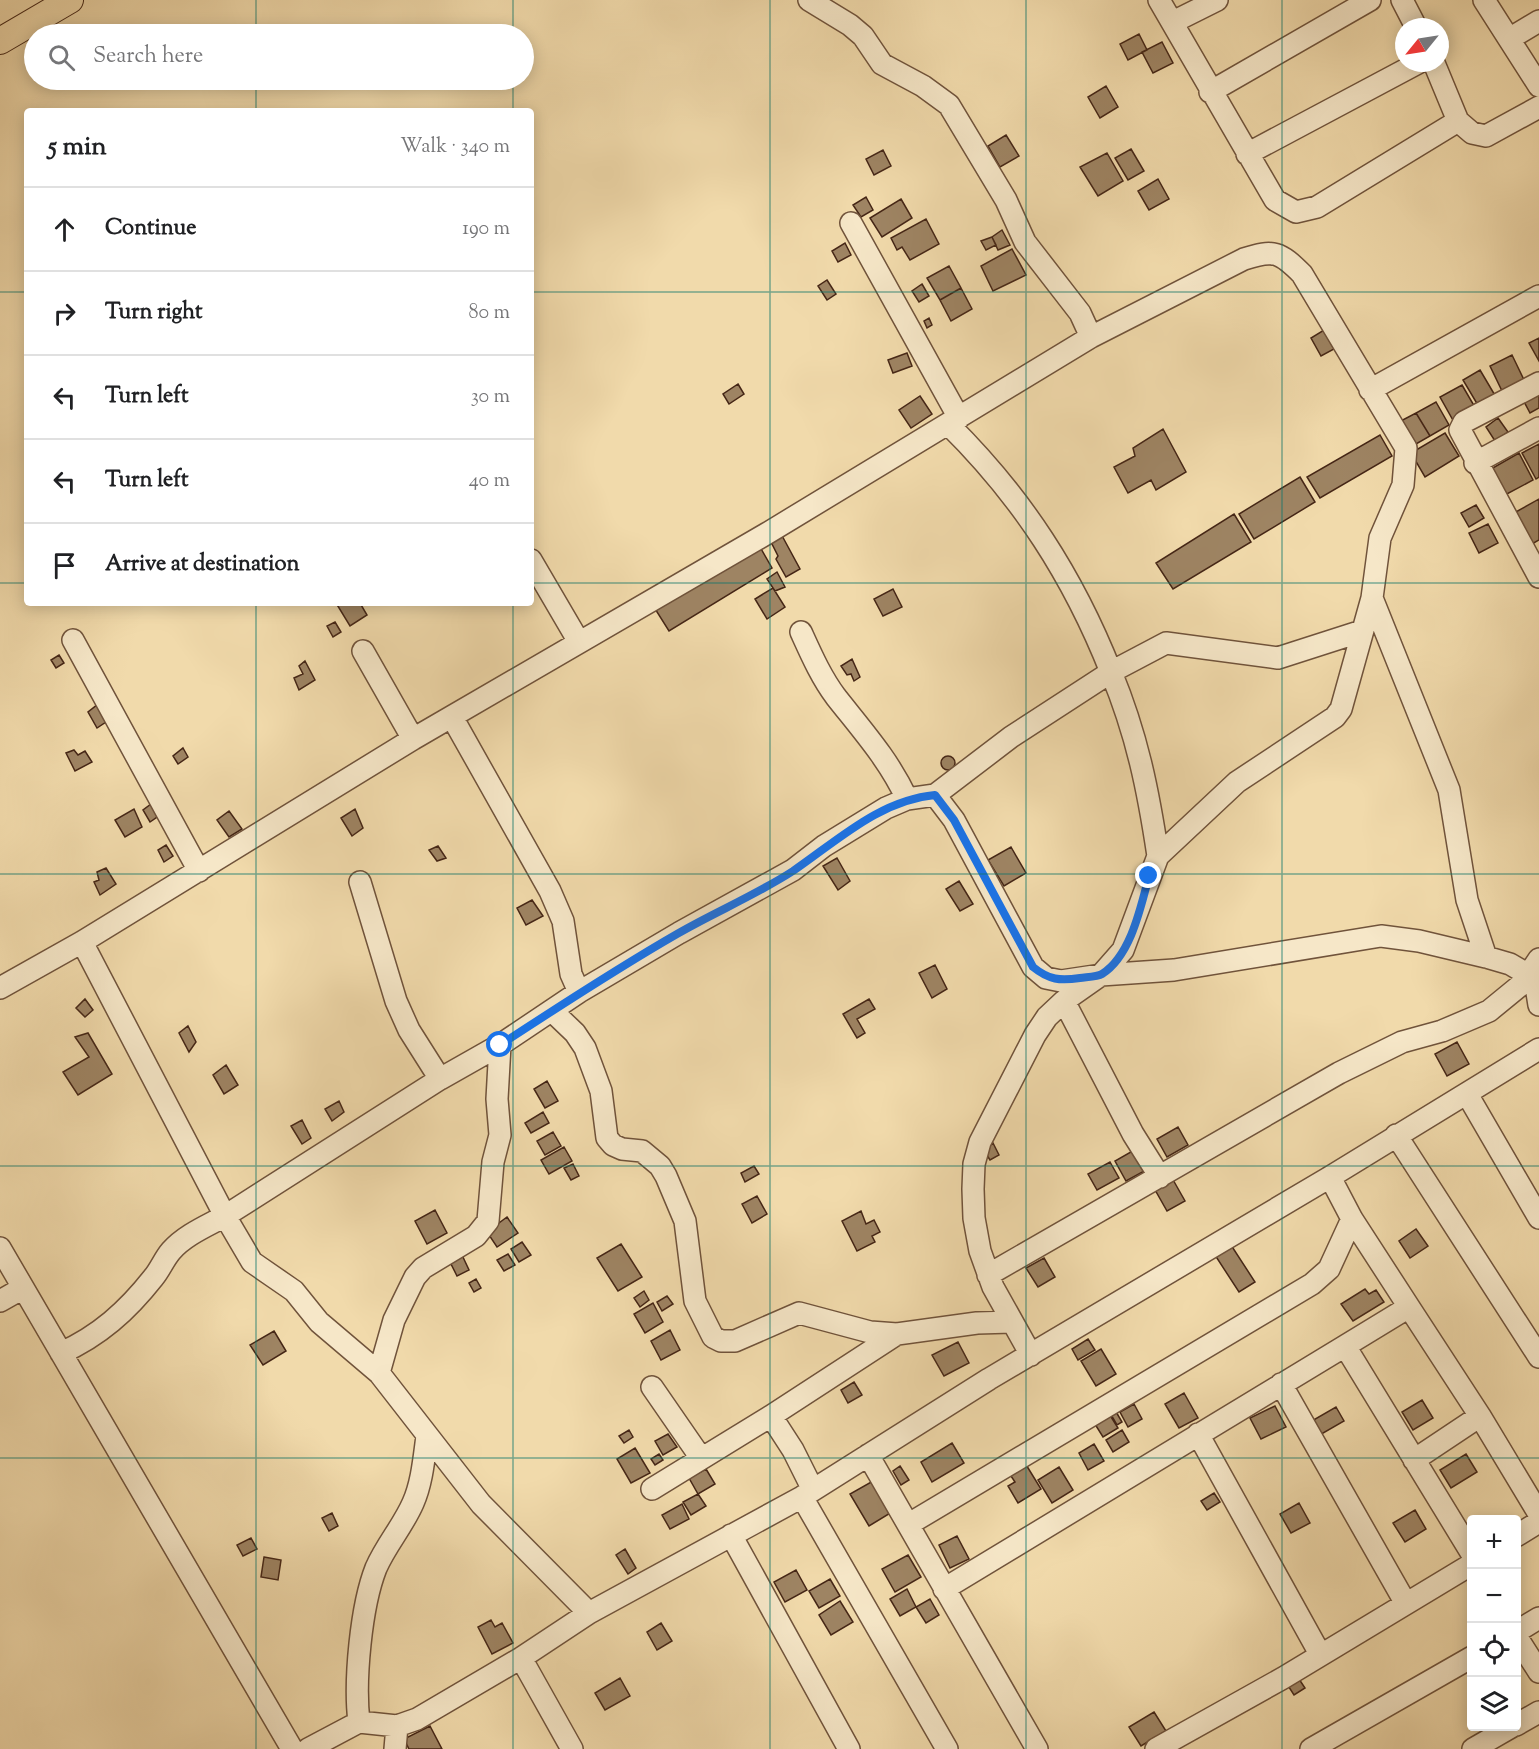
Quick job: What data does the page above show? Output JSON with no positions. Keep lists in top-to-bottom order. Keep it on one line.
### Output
{"north":"bottom left","page":{"search":"Search here","heading":["5 min","Walk · 340 m"],"list":[["Continue","190 m"],["Turn right","80 m"],["Turn left","30 m"],["Turn left","40 m"],"Arrive at destination"],"map_buttons":["+","−"]}}
